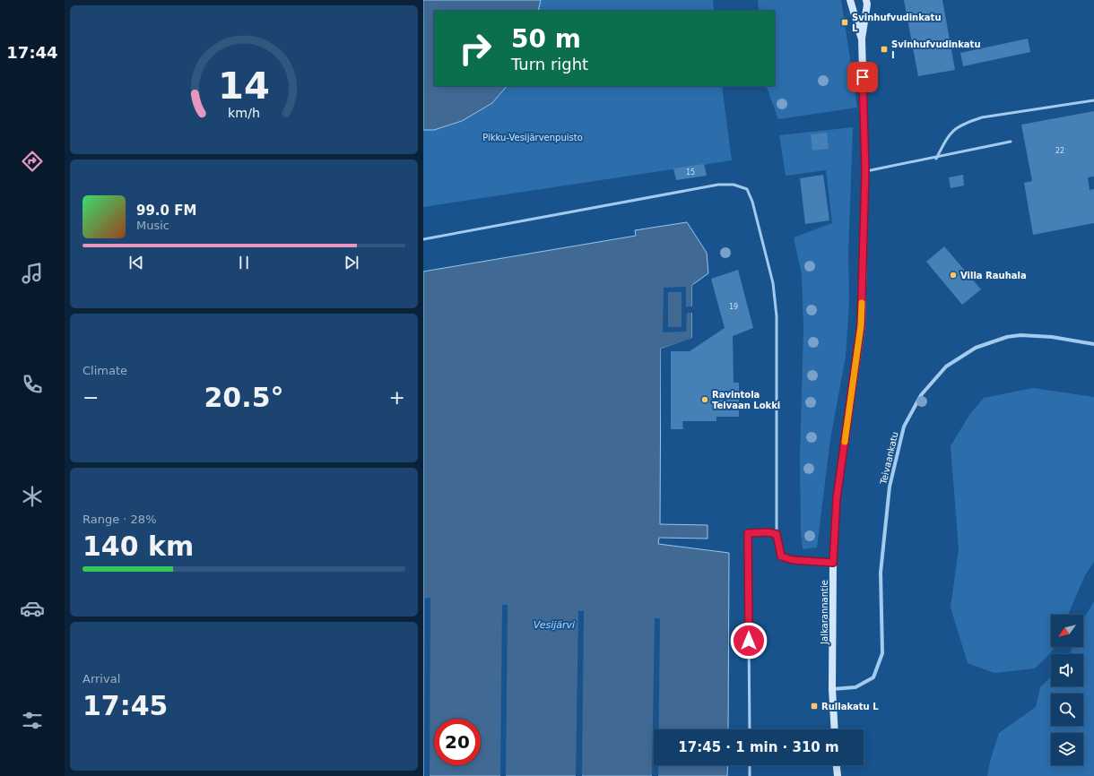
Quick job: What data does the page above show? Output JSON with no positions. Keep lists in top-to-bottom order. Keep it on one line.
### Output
{"streets":{"main road":["Jalkarannantie"],"street":["Teivaankatu"]},"crossings":[["Teivaankatu","Jalkarannantie"]],"water":["Vesijärvi"],"parks":["Pikku-Vesijärvenpuisto"],"places":{"transit":["Svinhufvudinkatu L","Svinhufvudinkatu I","Rullakatu L"],"other":["Villa Rauhala","Ravintola Teivaan Lokki"]},"house_numbers":["22","15","19"],"north":"bottom left","page":{"tabs":"17:44","turn":["50 m","Turn right"],"song":["99.0 FM","Music"],"tile":["Climate",["Range · 28%","140 km"],["Arrival","17:45"]],"heat":["−","20.5°","+"],"limit":"20","trip":"17:45 · 1 min · 310 m","gauge":["14","km/h"]}}
